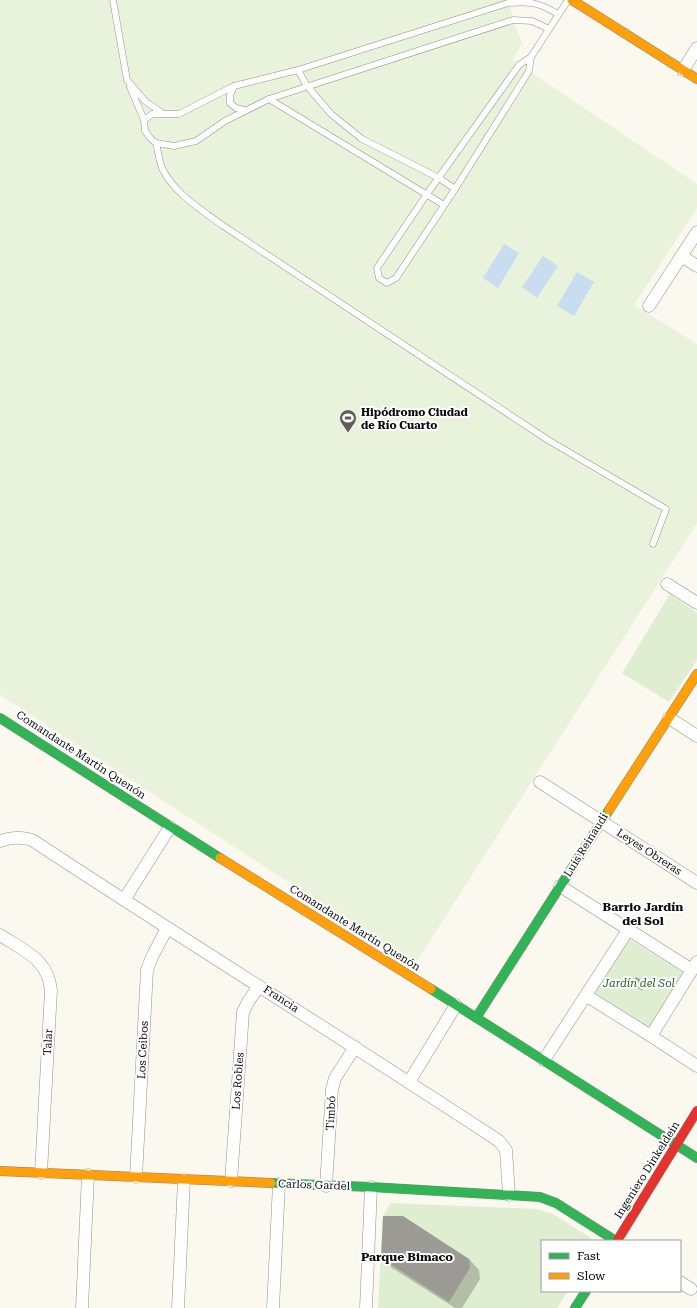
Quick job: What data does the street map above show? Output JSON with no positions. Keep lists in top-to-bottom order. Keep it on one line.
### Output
{"streets":{"street":["Comandante Martín Quenón","Luis Reinaudi","Leyes Obreras","Francia","Talar","Los Ceibos","Los Robles","Timbó","Ingeniero Dinkeldein","Carlos Gardel"]},"crossings":[["Comandante Martín Quenón","Luis Reinaudi"],["Comandante Martín Quenón","Ingeniero Dinkeldein"],["Luis Reinaudi","Leyes Obreras"],["Francia","Los Ceibos"],["Francia","Los Robles"],["Francia","Timbó"],["Francia","Carlos Gardel"],["Talar","Carlos Gardel"],["Los Ceibos","Carlos Gardel"],["Los Robles","Carlos Gardel"],["Timbó","Carlos Gardel"]],"districts":["Barrio Jardín del Sol","Parque Bimaco"],"parks":["Jardín del Sol"],"places":{"sports":["Hipódromo Ciudad de Río Cuarto"]},"legend":["Fast","Slow"]}
